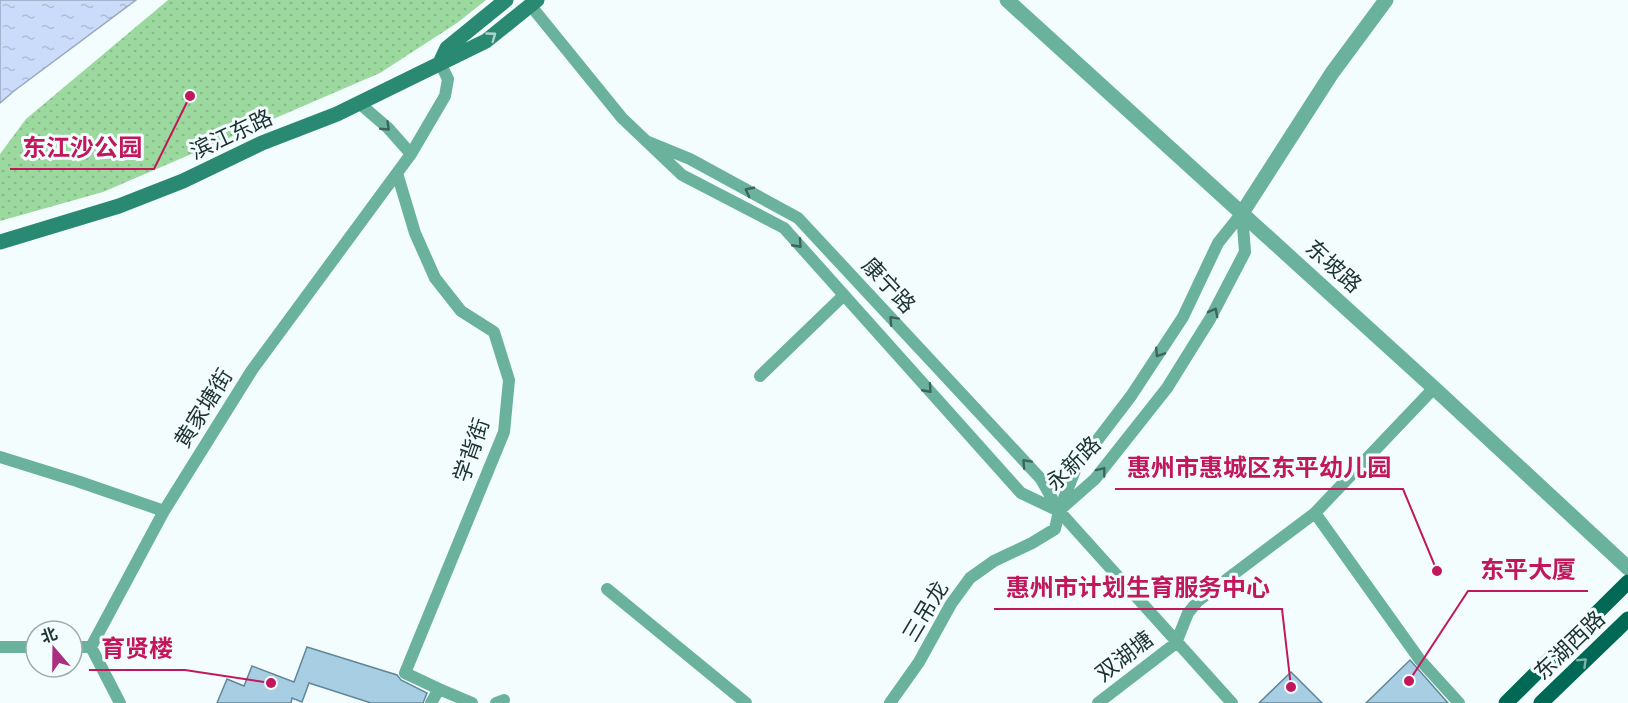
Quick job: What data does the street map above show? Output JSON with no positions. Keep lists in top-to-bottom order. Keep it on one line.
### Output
{"streets":{"main road":["滨江东路","东湖西路"],"street":["东坡路","康宁路","黄家塘街","学背街","永新路","三吊龙","双湖塘"]},"crossings":[["滨江东路","康宁路"],["滨江东路","黄家塘街"],["东坡路","永新路"],["康宁路","永新路"],["康宁路","三吊龙"],["康宁路","双湖塘"],["黄家塘街","学背街"],["永新路","三吊龙"]],"places":["东江沙公园","惠州市惠城区东平幼儿园","东平大厦","育贤楼","惠州市计划生育服务中心"],"north":"top"}
